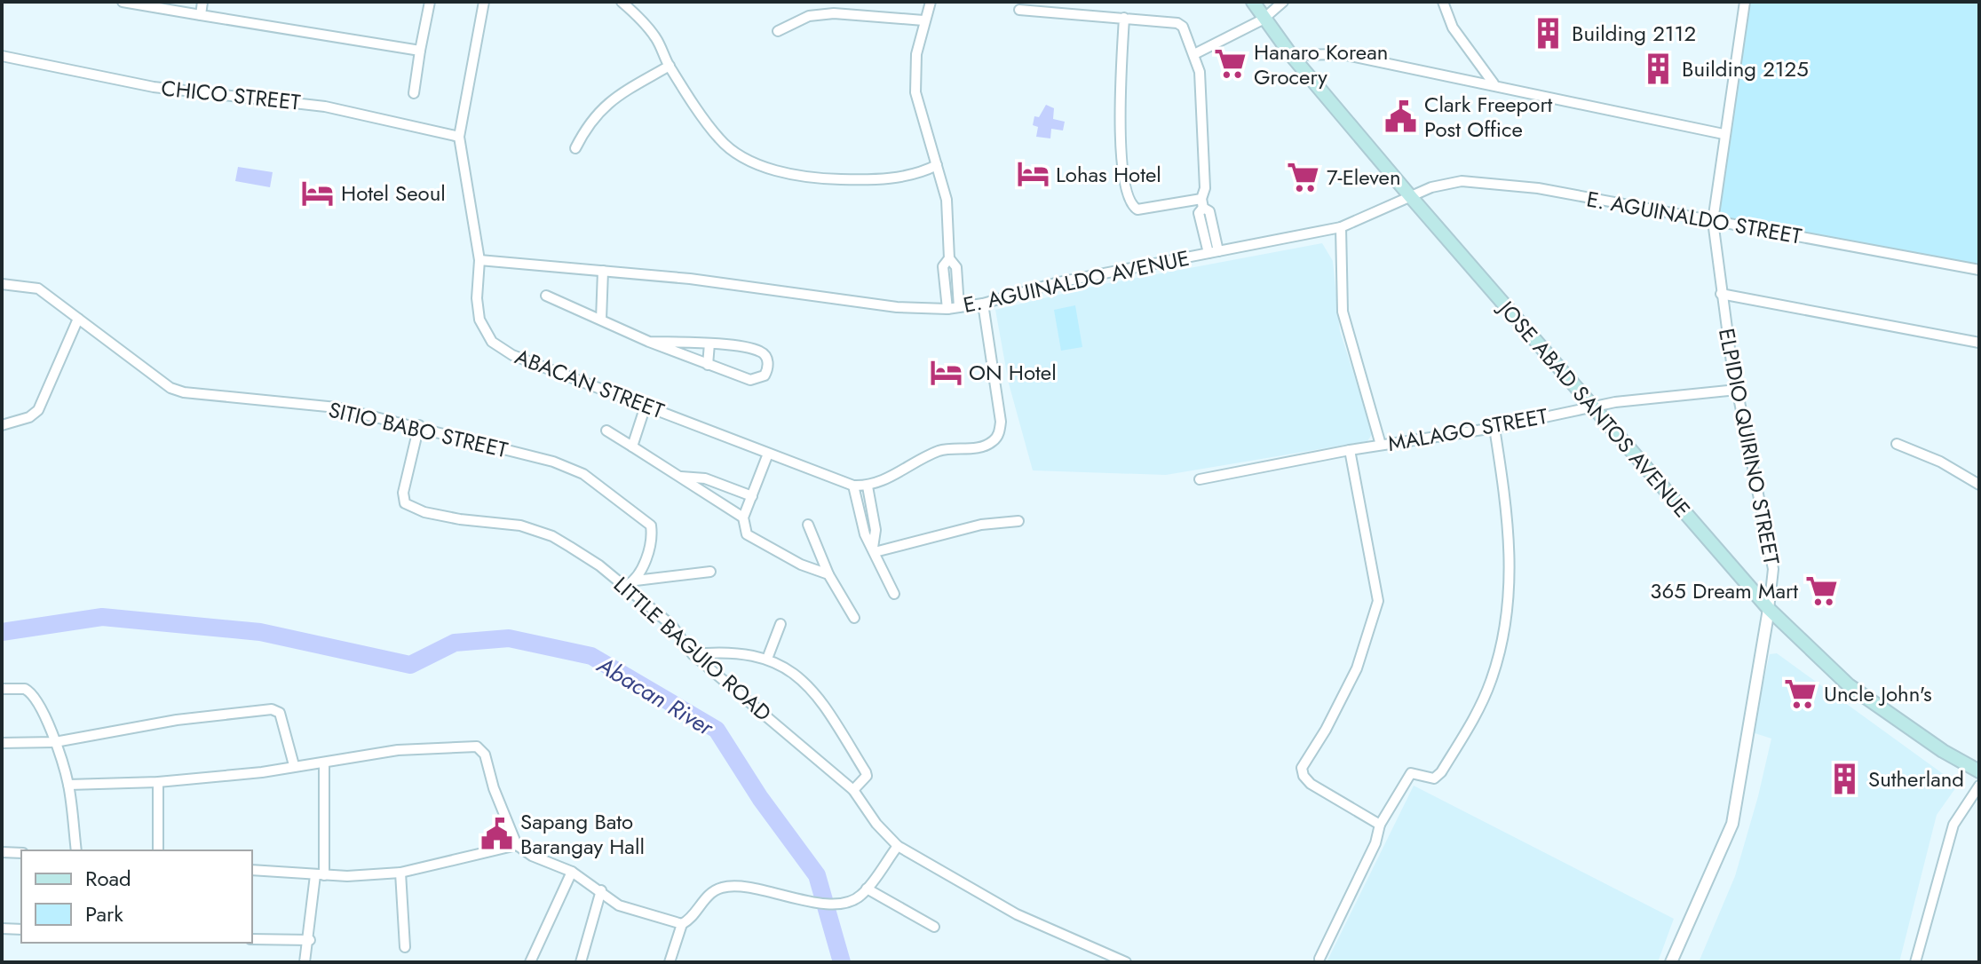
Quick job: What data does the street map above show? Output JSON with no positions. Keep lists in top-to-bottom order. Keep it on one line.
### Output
{"streets":{"main road":["JOSE ABAD SANTOS AVENUE"],"street":["CHICO STREET","E. AGUINALDO STREET","E. AGUINALDO AVENUE","ABACAN STREET","SITIO BABO STREET","MALAGO STREET","ELPIDIO QUIRINO STREET","LITTLE BAGUIO ROAD"]},"crossings":[["CHICO STREET","ABACAN STREET"],["E. AGUINALDO STREET","E. AGUINALDO AVENUE"],["E. AGUINALDO STREET","JOSE ABAD SANTOS AVENUE"],["E. AGUINALDO STREET","ELPIDIO QUIRINO STREET"],["E. AGUINALDO AVENUE","ABACAN STREET"],["E. AGUINALDO AVENUE","JOSE ABAD SANTOS AVENUE"],["JOSE ABAD SANTOS AVENUE","MALAGO STREET"],["JOSE ABAD SANTOS AVENUE","ELPIDIO QUIRINO STREET"],["SITIO BABO STREET","LITTLE BAGUIO ROAD"],["MALAGO STREET","ELPIDIO QUIRINO STREET"]],"water":["Abacan River"],"places":{"building":["Building 2112","Building 2125","Sutherland"],"supermarket":["Hanaro Korean Grocery","7-Eleven","365 Dream Mart","Uncle John's"],"public building":["Clark Freeport Post Office","Sapang Bato Barangay Hall"],"hotel":["Lohas Hotel","Hotel Seoul","ON Hotel"]},"legend":["Road","Park"]}
